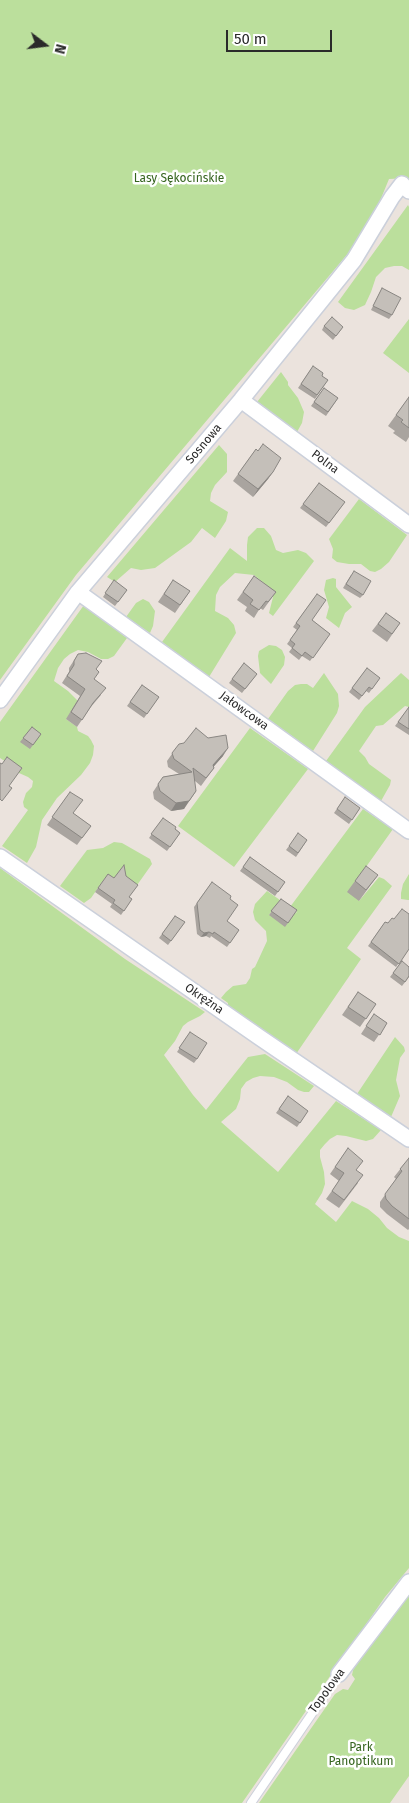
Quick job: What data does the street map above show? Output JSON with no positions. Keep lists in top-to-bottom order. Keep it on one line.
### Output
{"streets":{"street":["Sosnowa","Polna","Jałowcowa","Okrężna","Topolowa"]},"crossings":[["Sosnowa","Polna"],["Sosnowa","Jałowcowa"]],"parks":["Lasy Sękocińskie","Park Panoptikum"],"scale_bar":"50 m","north":"right"}
